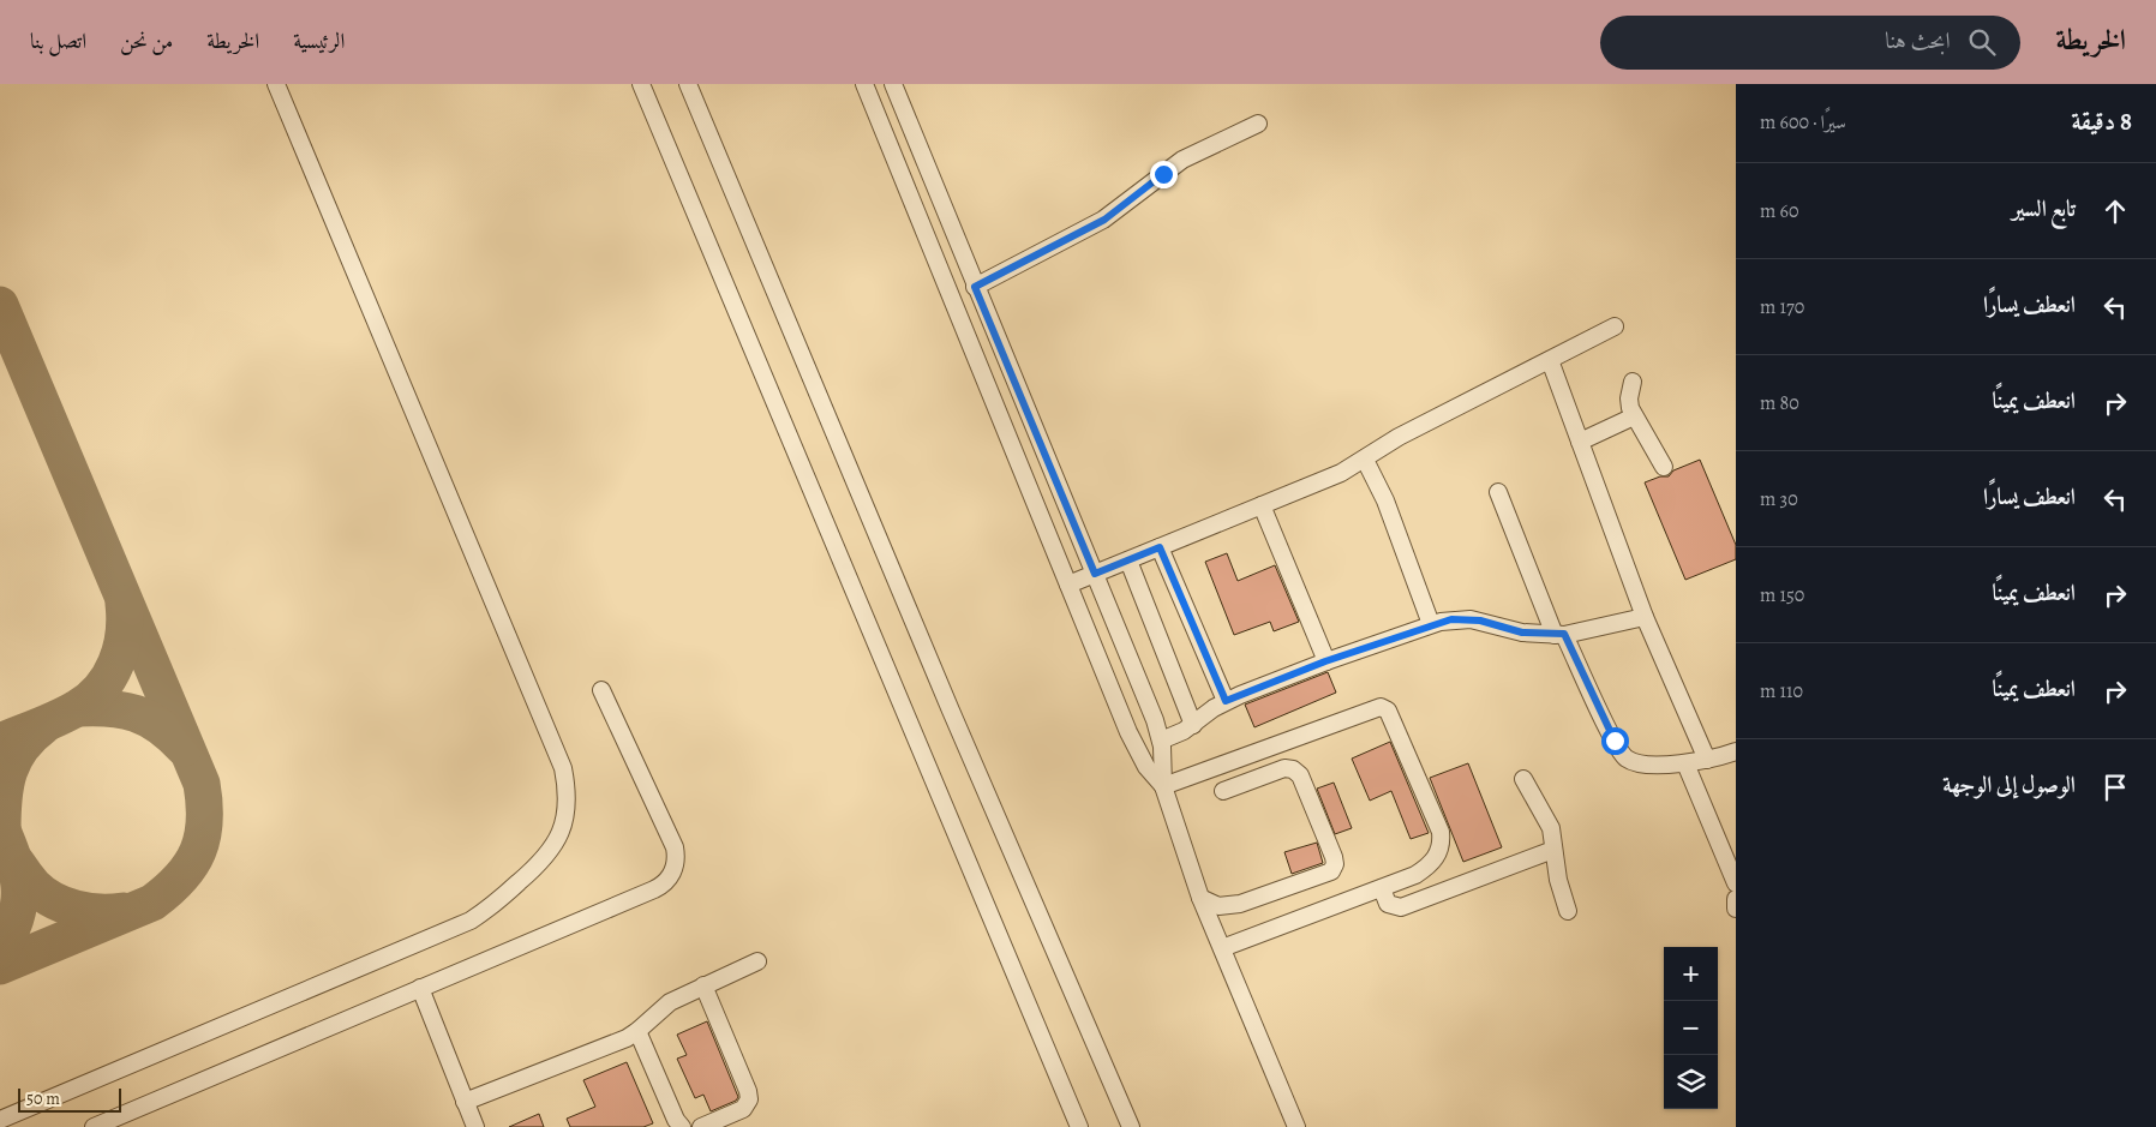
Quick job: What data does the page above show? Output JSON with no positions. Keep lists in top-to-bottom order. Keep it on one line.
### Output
{"scale_bar":"50 m","page":{"header":"الخريطة","search":"ابحث هنا","nav":["الرئيسية","الخريطة","من نحن","اتصل بنا"],"heading":["8 دقيقة","سيرًا · 600 m"],"list":[["تابع السير","60 m"],["انعطف يسارًا","170 m"],["انعطف يمينًا","80 m"],["انعطف يسارًا","30 m"],["انعطف يمينًا","150 m"],["انعطف يمينًا","110 m"],"الوصول إلى الوجهة"],"map_buttons":["+","−"],"scale":"50 m"}}
